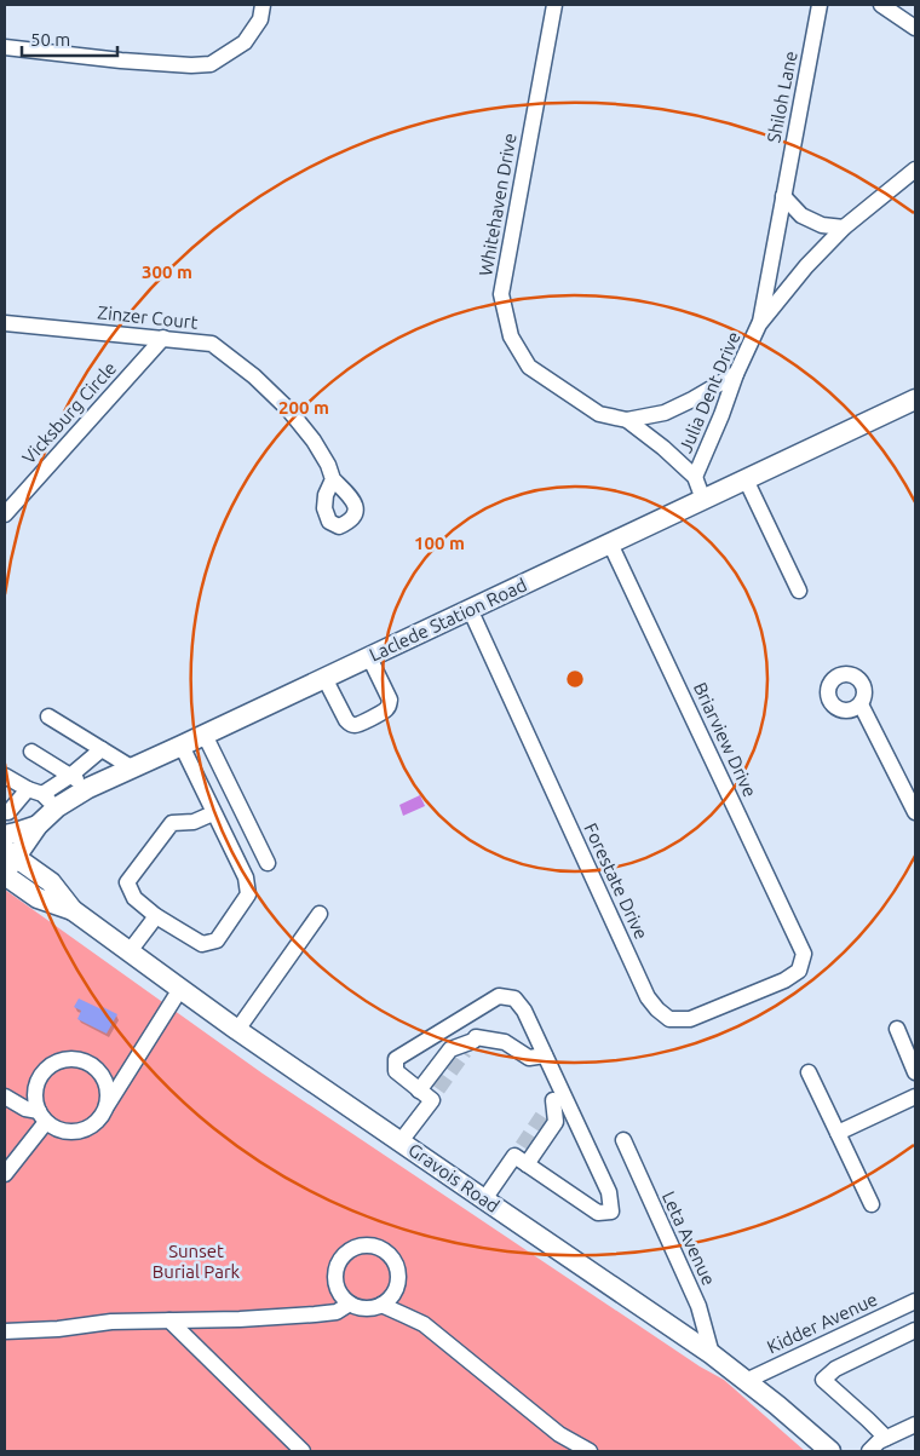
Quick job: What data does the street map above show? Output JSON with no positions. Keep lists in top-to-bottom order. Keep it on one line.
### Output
{"streets":{"main road":["Laclede Station Road","Gravois Road"],"street":["Shiloh Lane","Whitehaven Drive","Zinzer Court","Julia Dent Drive","Vicksburg Circle","Briarview Drive","Forestate Drive","Leta Avenue","Kidder Avenue"]},"crossings":[["Shiloh Lane","Julia Dent Drive"],["Whitehaven Drive","Julia Dent Drive"],["Whitehaven Drive","Laclede Station Road"],["Zinzer Court","Vicksburg Circle"],["Laclede Station Road","Briarview Drive"],["Laclede Station Road","Forestate Drive"],["Laclede Station Road","Gravois Road"],["Briarview Drive","Forestate Drive"],["Gravois Road","Leta Avenue"],["Gravois Road","Kidder Avenue"]],"parks":["Sunset Burial Park"],"scale_bar":"50 m","rings":["300 m","200 m","100 m"]}
